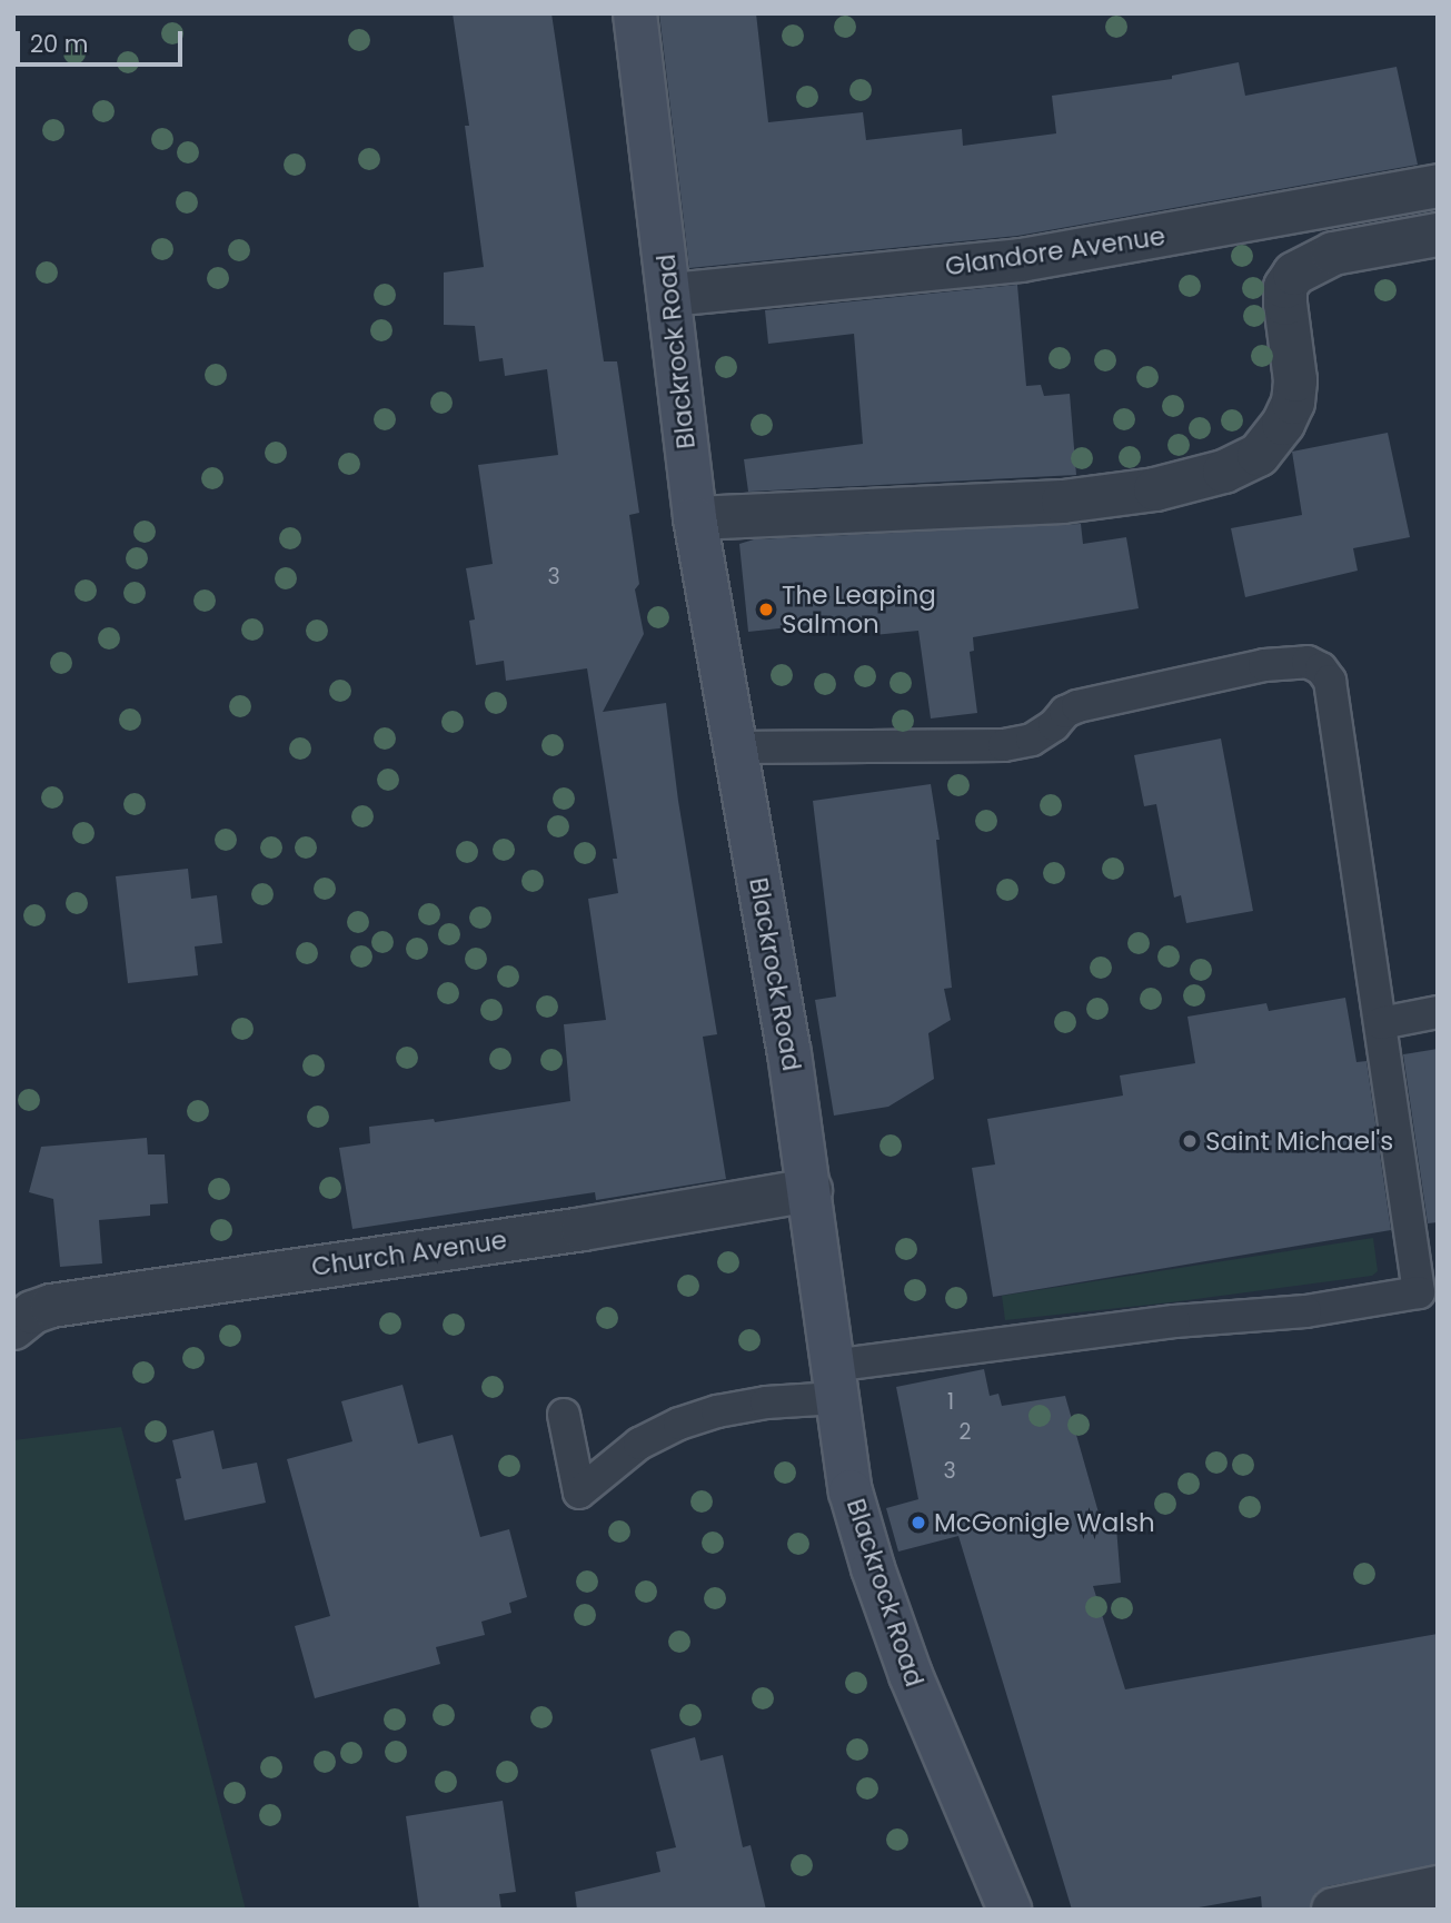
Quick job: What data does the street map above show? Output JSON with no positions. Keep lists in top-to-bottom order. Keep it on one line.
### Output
{"streets":{"main road":["Blackrock Road"],"street":["Glandore Avenue","Church Avenue"]},"crossings":[["Glandore Avenue","Blackrock Road"],["Blackrock Road","Church Avenue"]],"places":["The Leaping Salmon","Saint Michael's","McGonigle Walsh"],"house_numbers":["3","1","2","3"],"scale_bar":"20 m"}
